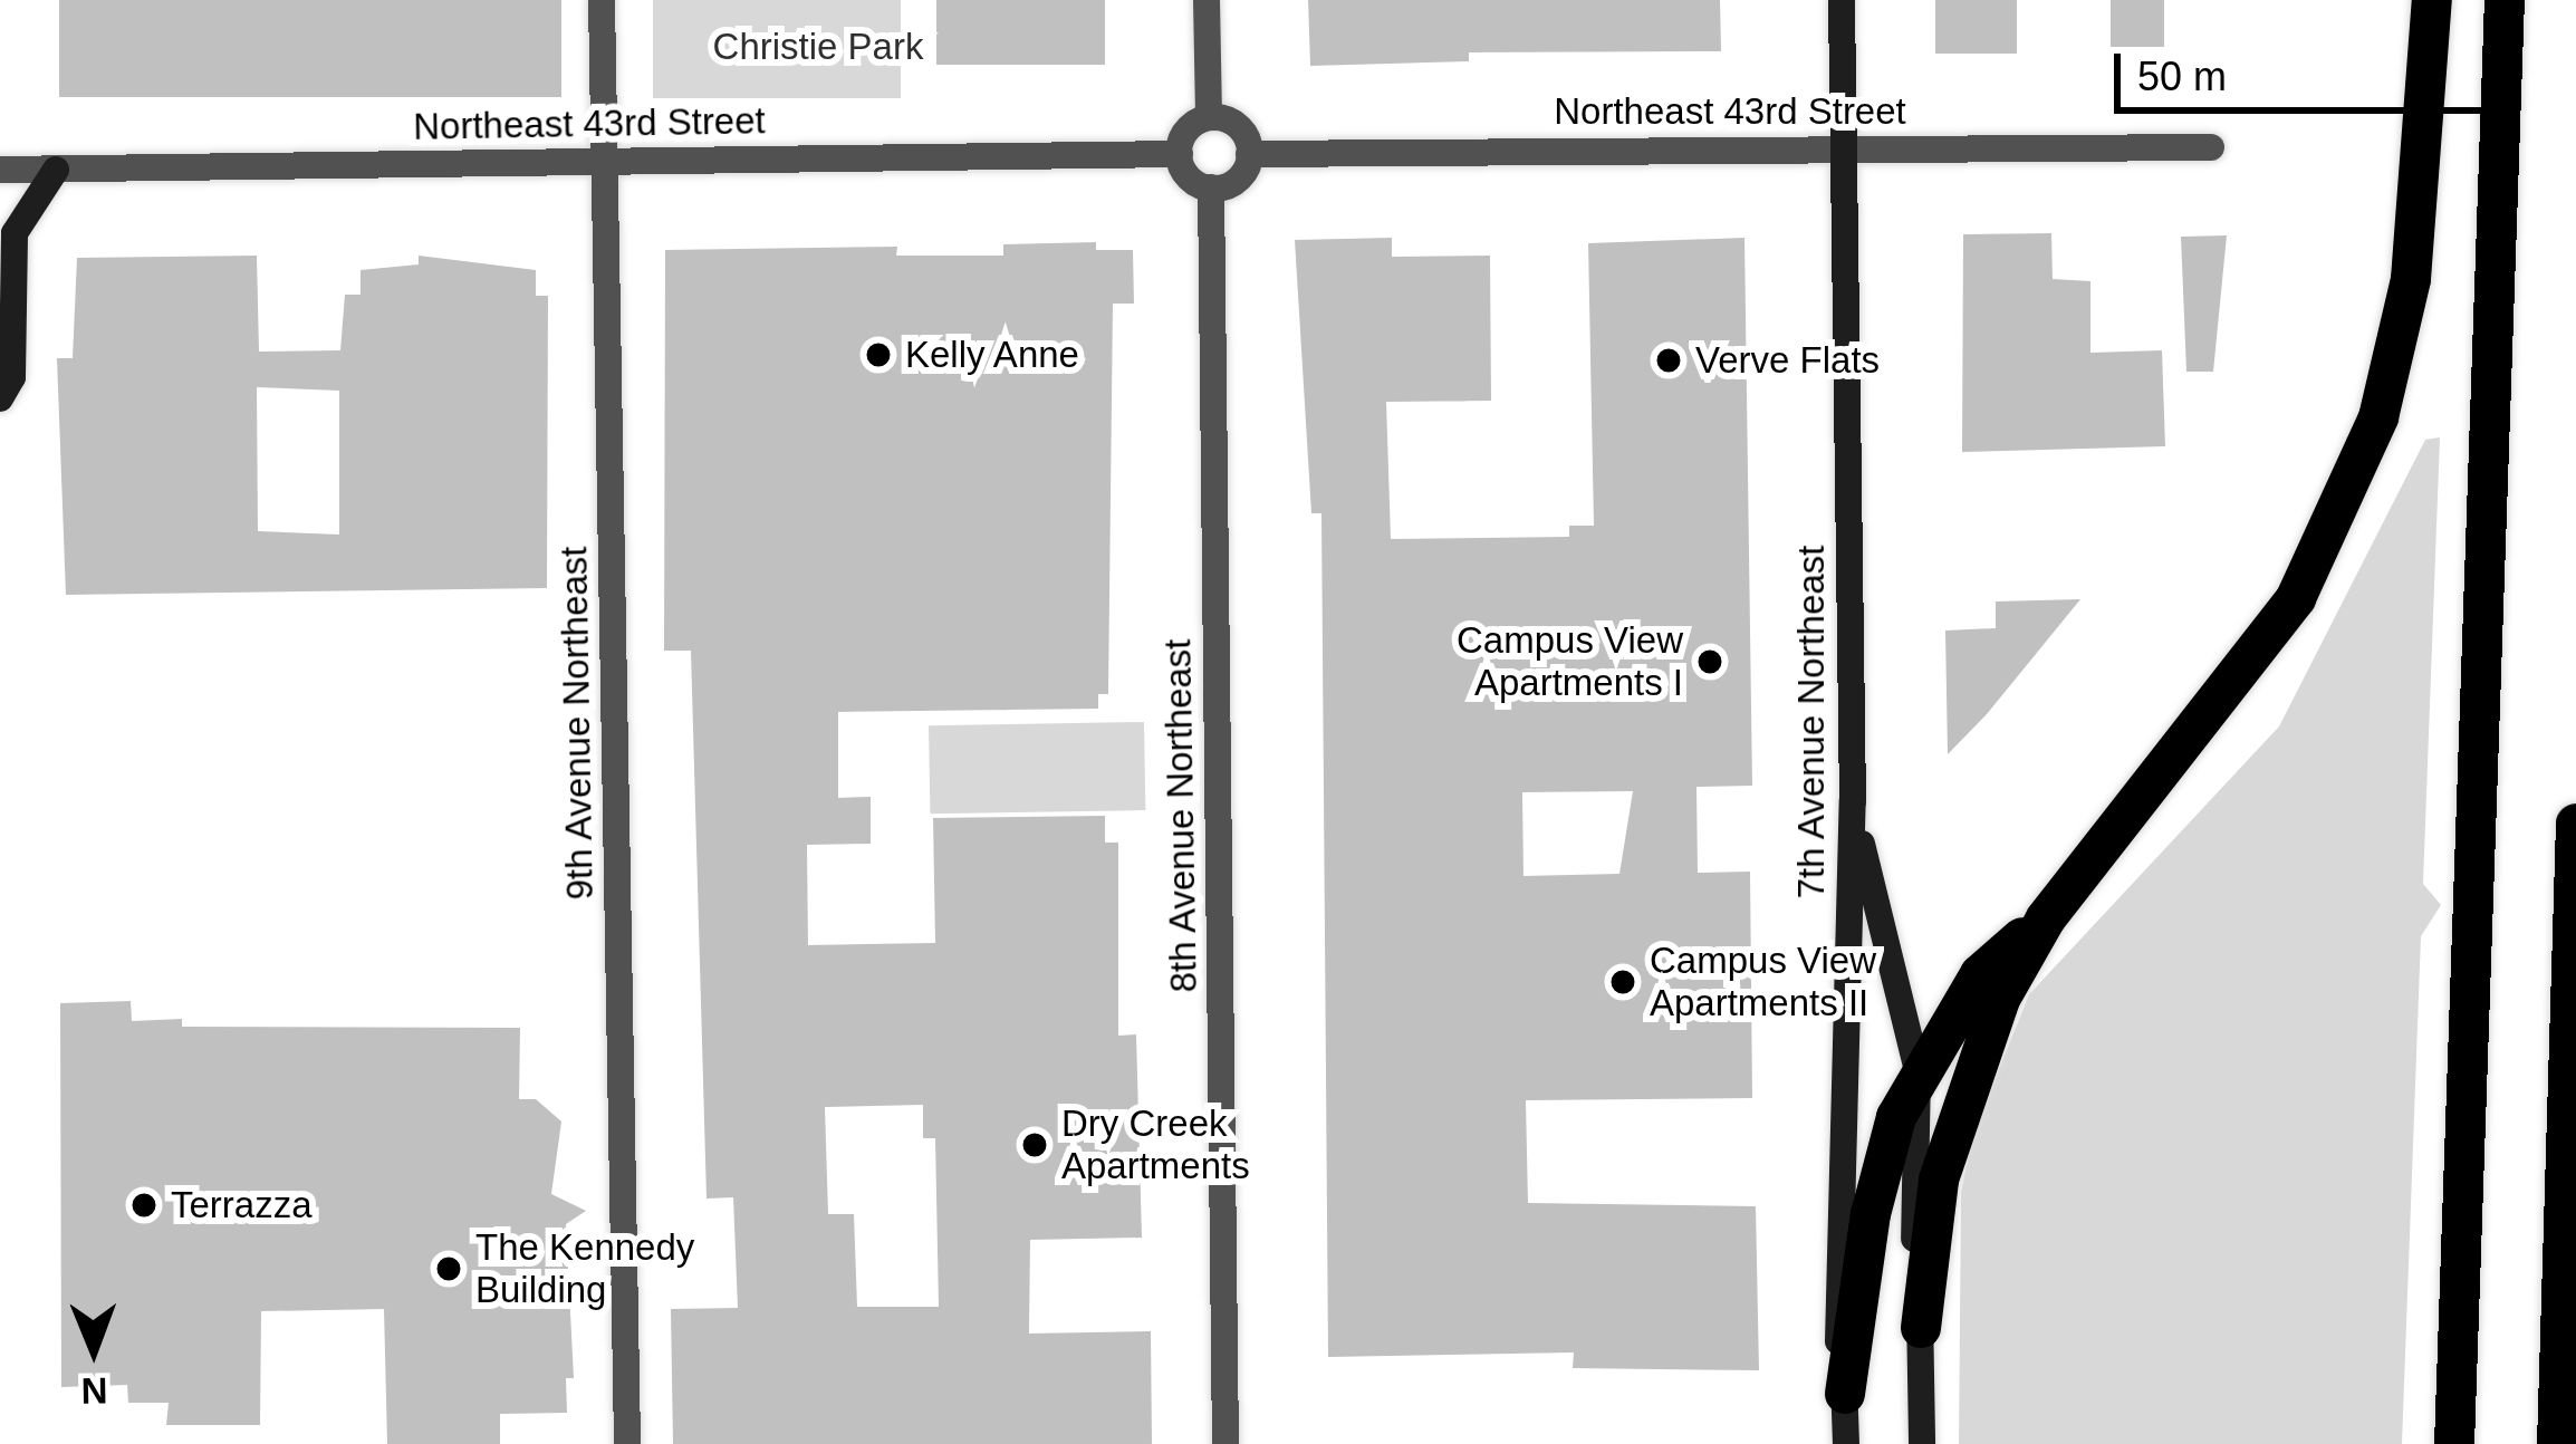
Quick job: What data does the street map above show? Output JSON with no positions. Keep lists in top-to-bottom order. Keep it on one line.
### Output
{"streets":{"main road":["7th Avenue Northeast"],"street":["Northeast 43rd Street","9th Avenue Northeast","8th Avenue Northeast"]},"crossings":[["Northeast 43rd Street","7th Avenue Northeast"],["Northeast 43rd Street","9th Avenue Northeast"],["Northeast 43rd Street","8th Avenue Northeast"]],"parks":["Christie Park"],"places":["Kelly Anne","Verve Flats","Campus View Apartments I","Campus View Apartments II","Dry Creek Apartments","Terrazza","The Kennedy Building"],"scale_bar":"50 m","north":"bottom"}
